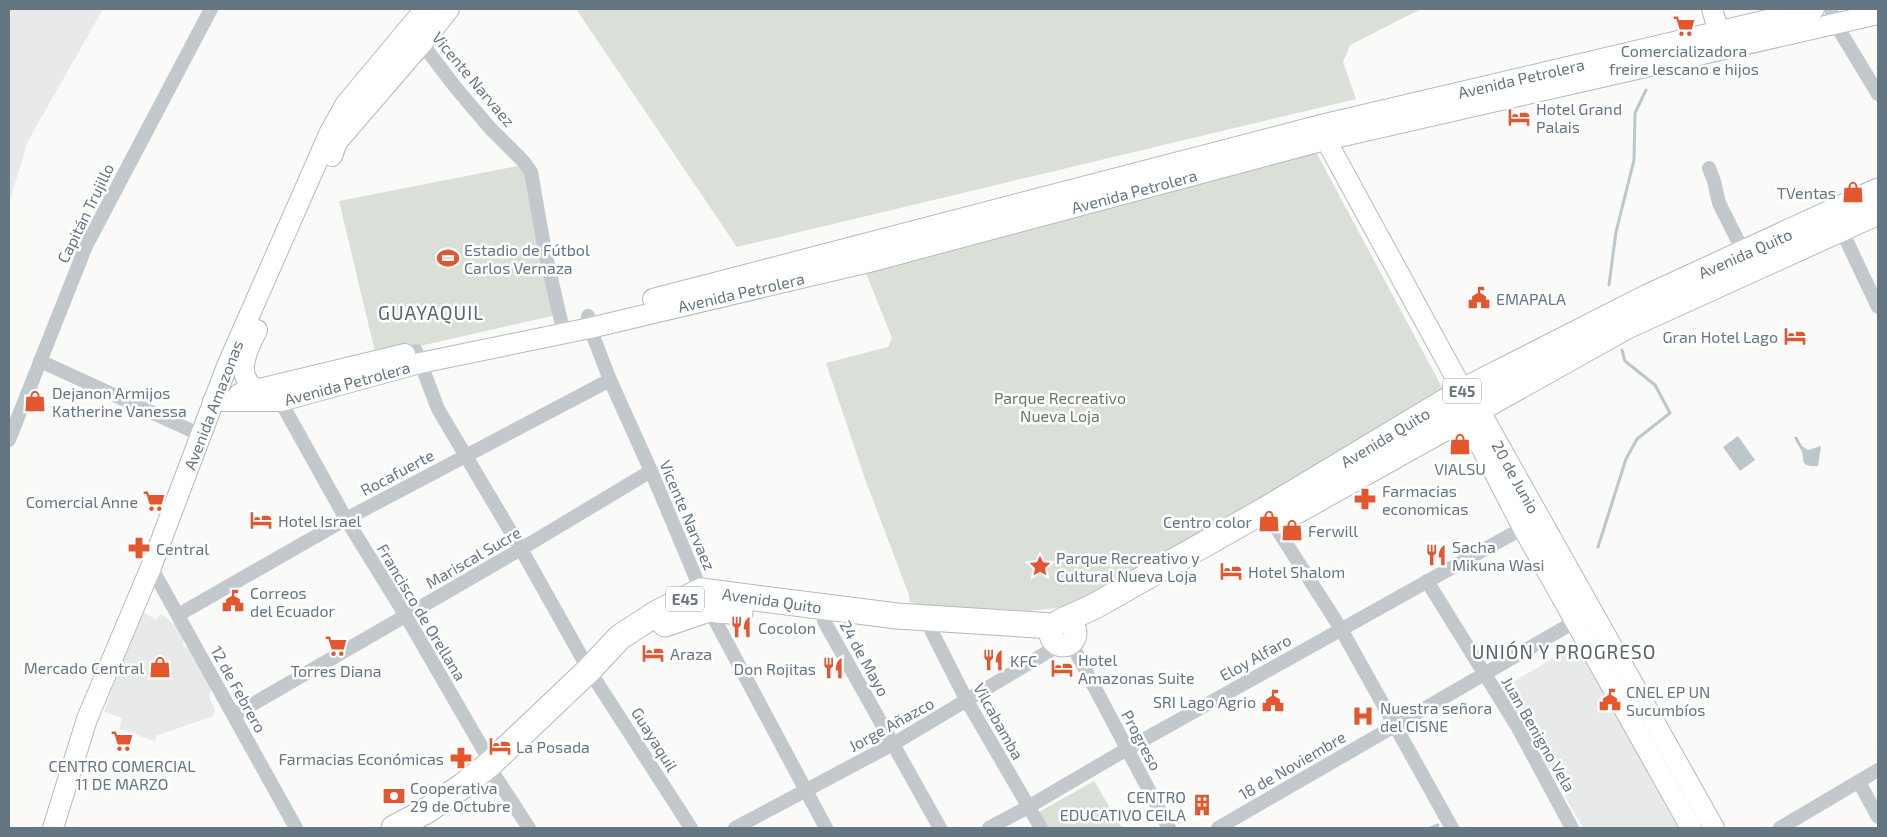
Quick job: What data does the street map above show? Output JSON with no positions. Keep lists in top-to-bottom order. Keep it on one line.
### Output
{"streets":{"highway":["Avenida Quito","E45"],"main road":["Avenida Petrolera","Avenida Amazonas","20 de Junio"],"street":["Vicente Narvaez","Capitán Trujillo","Rocafuerte","Mariscal Sucre","Francisco de Orellana","Eloy Alfaro","24 de Mayo","12 de Febrero","Vilcabamba","Jorge Añazco","Juan Benigno Vela","Guayaquil","Progreso","18 de Noviembre"]},"crossings":[["Avenida Petrolera","Vicente Narvaez"],["Avenida Petrolera","Avenida Amazonas"],["Avenida Petrolera","20 de Junio"],["Avenida Petrolera","Francisco de Orellana"],["Avenida Petrolera","Guayaquil"],["Vicente Narvaez","Avenida Quito"],["Vicente Narvaez","Avenida Amazonas"],["Vicente Narvaez","Rocafuerte"],["Vicente Narvaez","Mariscal Sucre"],["Vicente Narvaez","Jorge Añazco"],["Avenida Quito","20 de Junio"],["Avenida Quito","Francisco de Orellana"],["Avenida Quito","24 de Mayo"],["Avenida Quito","Vilcabamba"],["Avenida Quito","Jorge Añazco"],["Avenida Quito","Guayaquil"],["Avenida Quito","Progreso"],["Avenida Amazonas","Francisco de Orellana"],["Avenida Amazonas","12 de Febrero"],["Rocafuerte","Francisco de Orellana"],["Rocafuerte","12 de Febrero"],["Rocafuerte","Guayaquil"],["20 de Junio","Eloy Alfaro"],["20 de Junio","18 de Noviembre"],["Mariscal Sucre","Francisco de Orellana"],["Mariscal Sucre","12 de Febrero"],["Mariscal Sucre","Guayaquil"],["Eloy Alfaro","Vilcabamba"],["Eloy Alfaro","Juan Benigno Vela"],["Eloy Alfaro","Progreso"],["24 de Mayo","Jorge Añazco"],["Vilcabamba","Jorge Añazco"],["Jorge Añazco","Progreso"],["Juan Benigno Vela","18 de Noviembre"]],"districts":["GUAYAQUIL","UNIÓN Y PROGRESO"],"parks":["Parque Recreativo Nueva Loja"],"places":{"supermarket":["Comercializadora freire lescano e hijos","Comercial Anne","Torres Diana","CENTRO COMERCIAL 11 DE MARZO"],"hotel":["Hotel Grand Palais","Gran Hotel Lago","Hotel Israel","Hotel Shalom","Araza","Hotel Amazonas Suite","La Posada"],"shop":["TVentas","Dejanon Armijos Katherine Vanessa","VIALSU","Centro color","Ferwill","Mercado Central"],"sports":["Estadio de Fútbol Carlos Vernaza"],"public building":["EMAPALA","Correos del Ecuador","CNEL EP UN Sucumbíos","SRI Lago Agrio"],"pharmacy":["Farmacias economicas","Central","Farmacias Económicas"],"restaurant":["Sacha Mikuna Wasi","Cocolon","KFC","Don Rojitas"],"place":["Parque Recreativo y Cultural Nueva Loja"],"hospital":["Nuestra señora del CISNE"],"bank":["Cooperativa 29 de Octubre"],"building":["CENTRO EDUCATIVO CEILA"]}}
